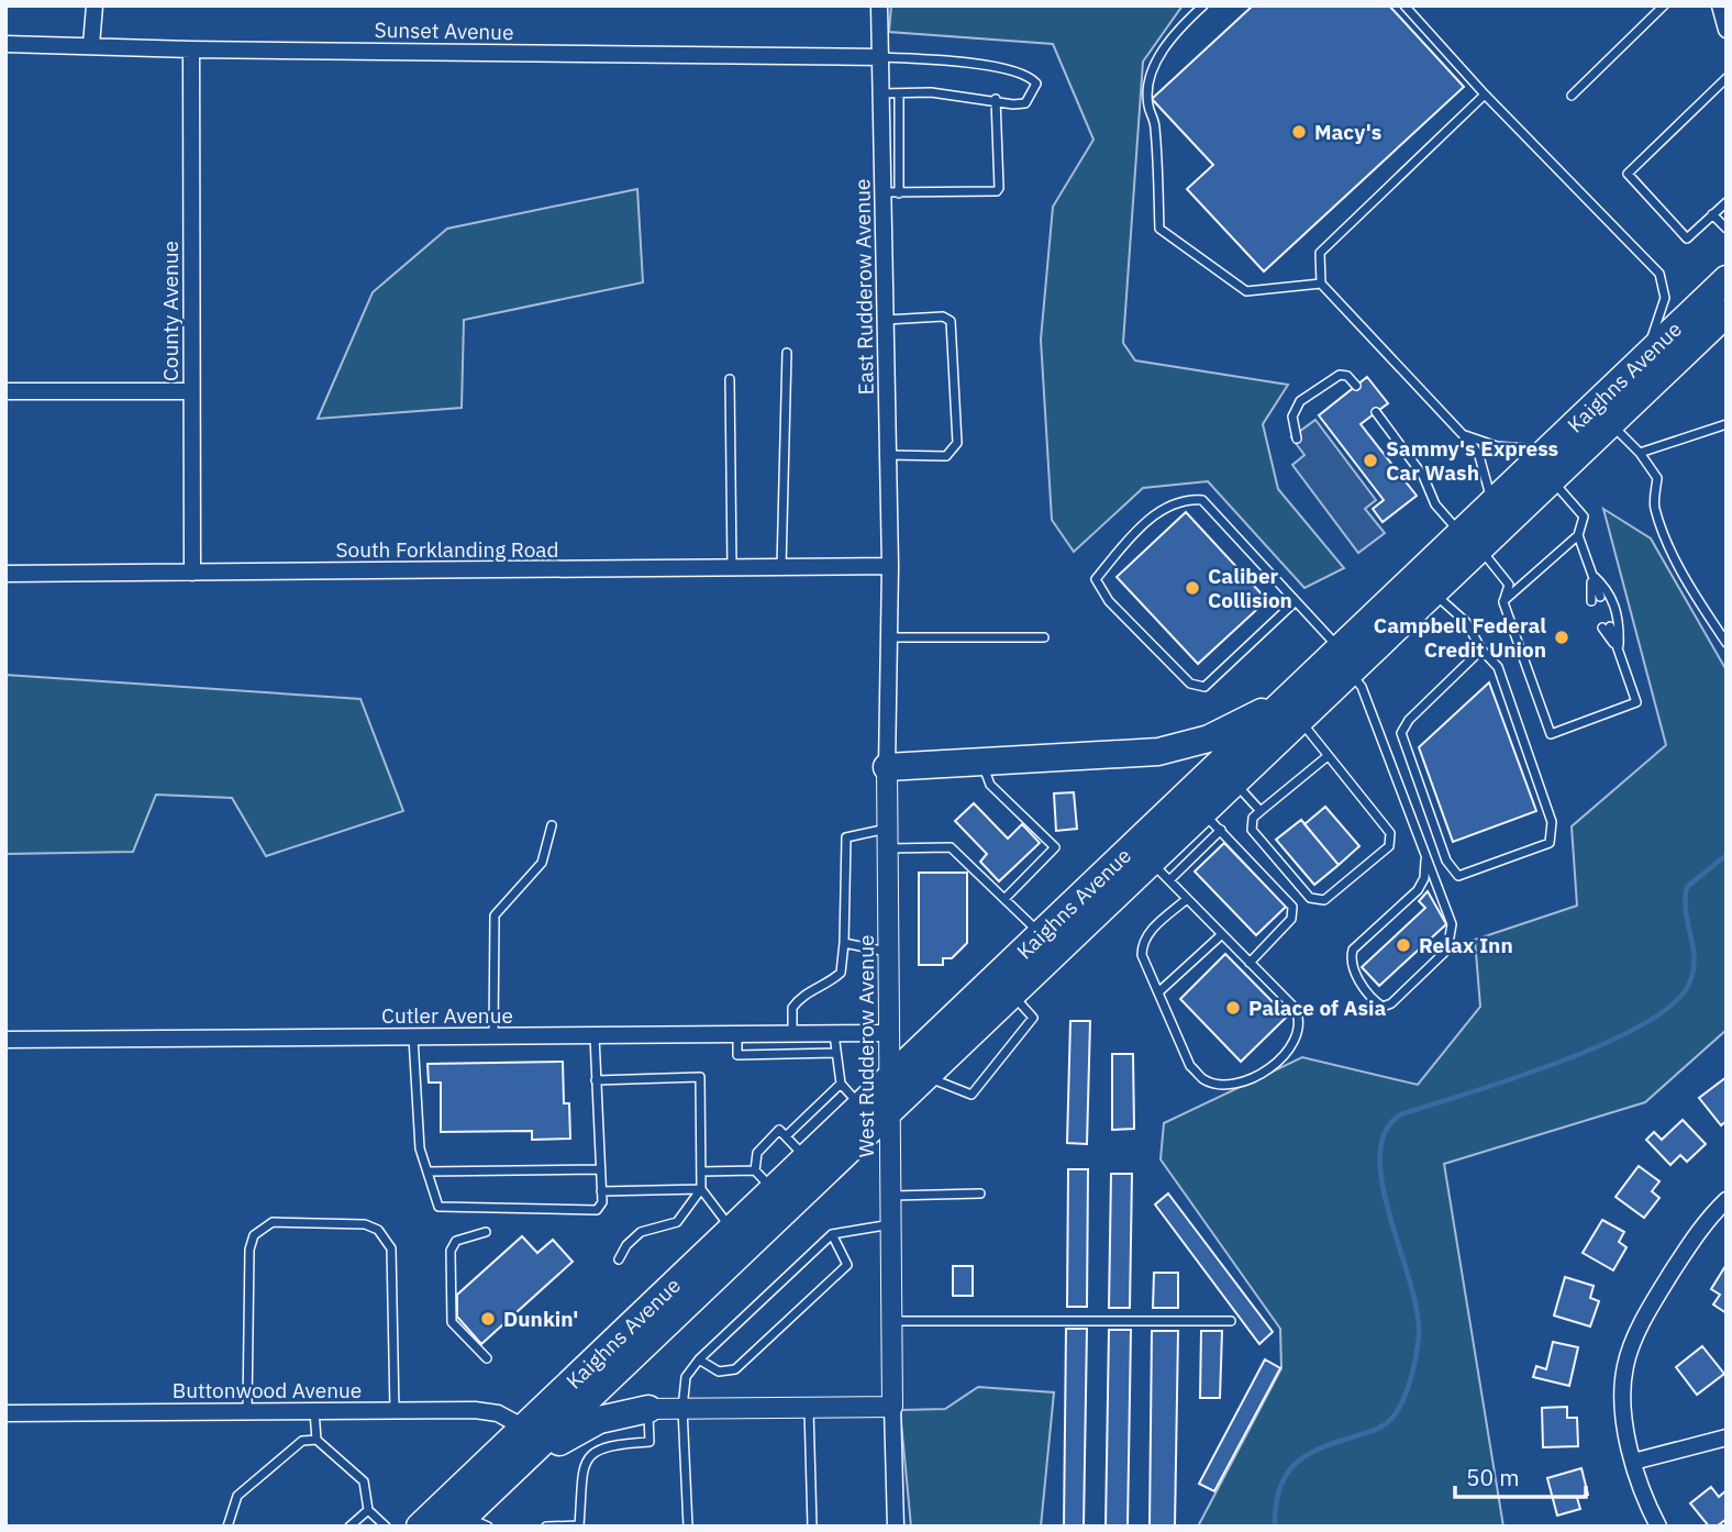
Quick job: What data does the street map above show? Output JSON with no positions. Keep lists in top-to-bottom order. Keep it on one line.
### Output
{"streets":{"highway":["Kaighns Avenue"],"street":["Sunset Avenue","East Rudderow Avenue","County Avenue","South Forklanding Road","Cutler Avenue","West Rudderow Avenue","Buttonwood Avenue"]},"crossings":[["Sunset Avenue","East Rudderow Avenue"],["Sunset Avenue","County Avenue"],["East Rudderow Avenue","South Forklanding Road"],["East Rudderow Avenue","West Rudderow Avenue"],["County Avenue","South Forklanding Road"],["Kaighns Avenue","West Rudderow Avenue"],["Kaighns Avenue","Buttonwood Avenue"],["South Forklanding Road","West Rudderow Avenue"],["Cutler Avenue","West Rudderow Avenue"]],"places":["Macy's","Sammy's Express Car Wash","Caliber Collision","Campbell Federal Credit Union","Relax Inn","Palace of Asia","Dunkin'"],"scale_bar":"50 m"}
